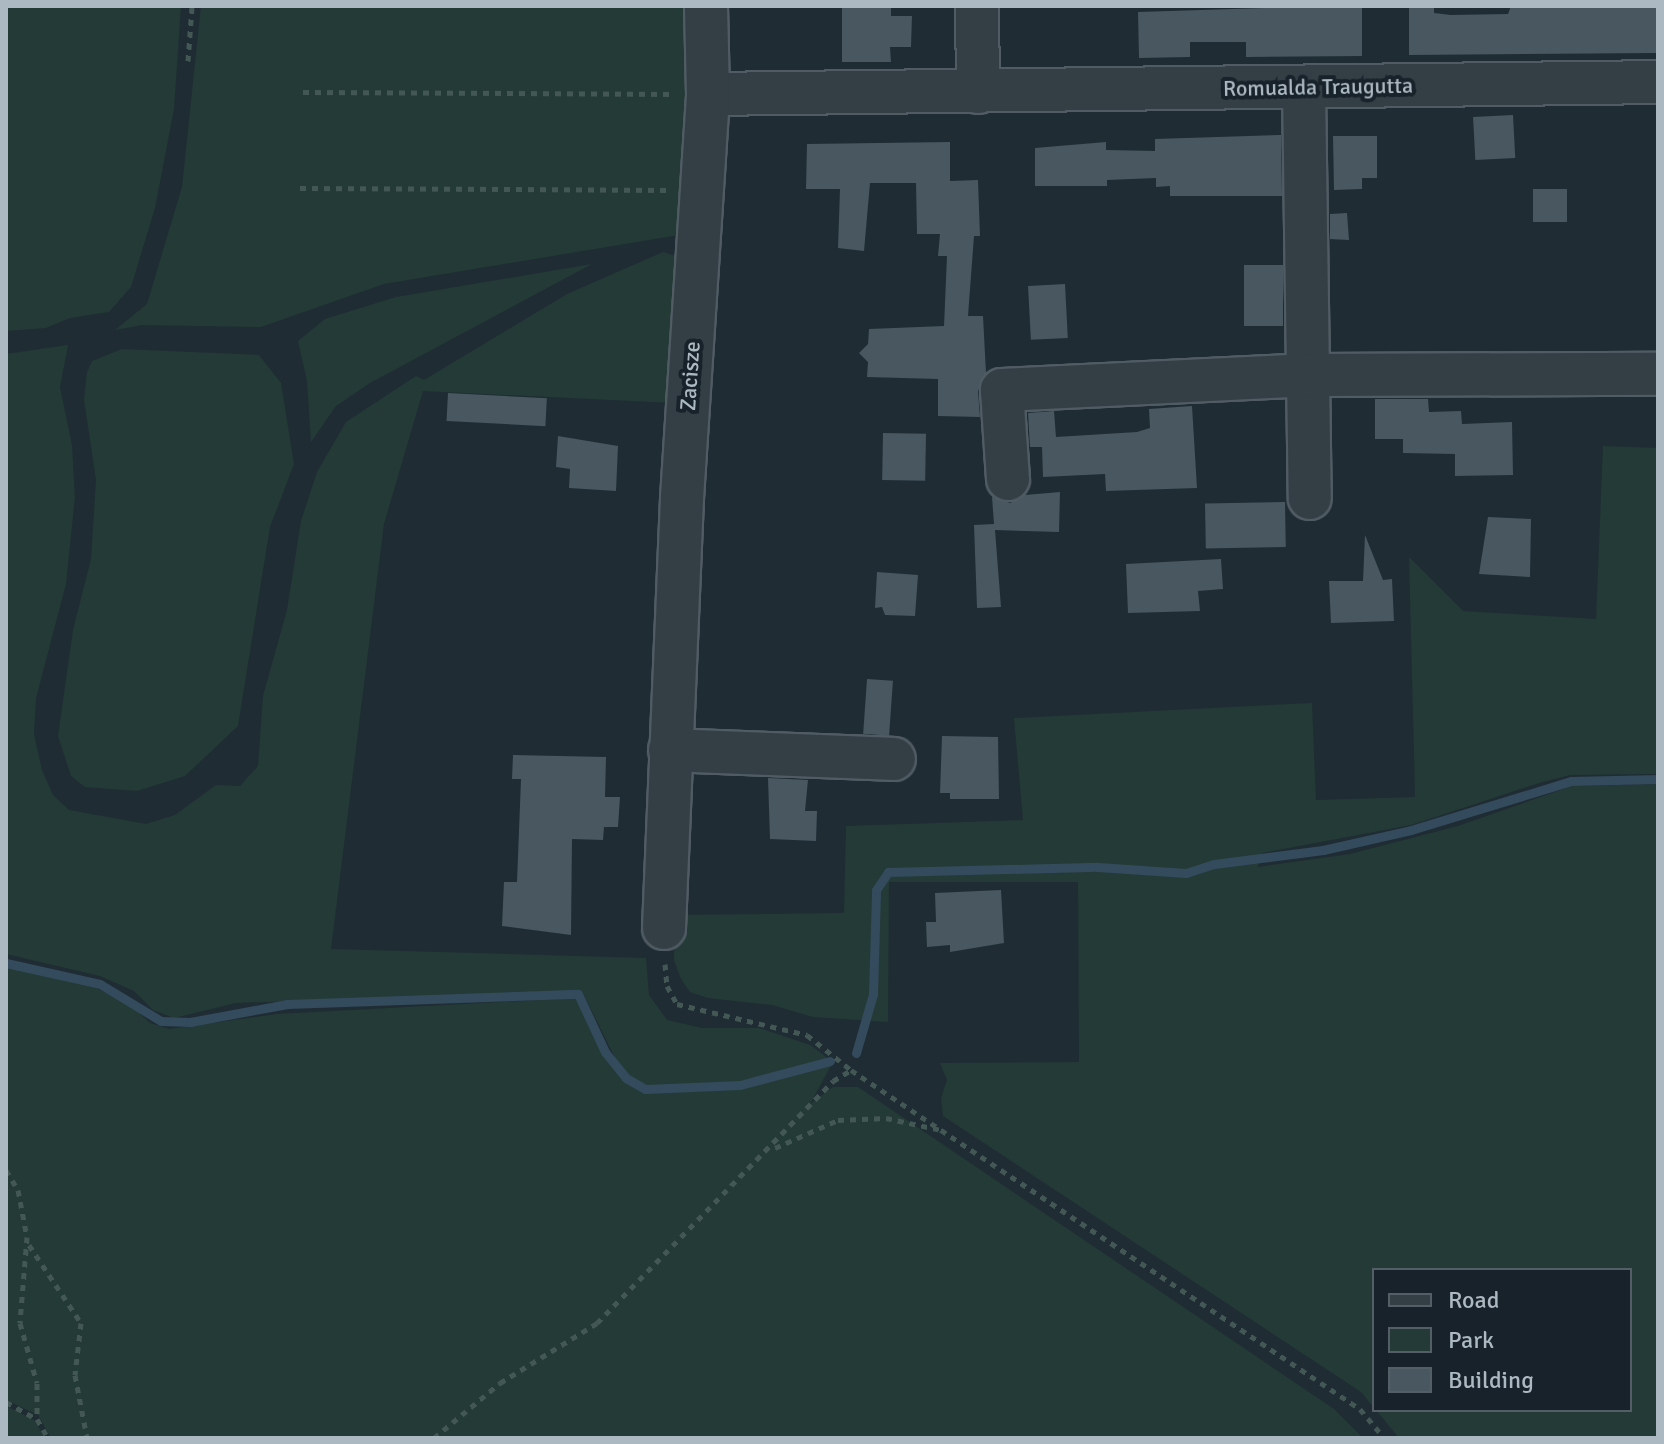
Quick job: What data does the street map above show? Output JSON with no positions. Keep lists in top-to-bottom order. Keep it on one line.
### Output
{"streets":{"street":["Romualda Traugutta","Zacisze"]},"legend":["Road","Park","Building"]}
